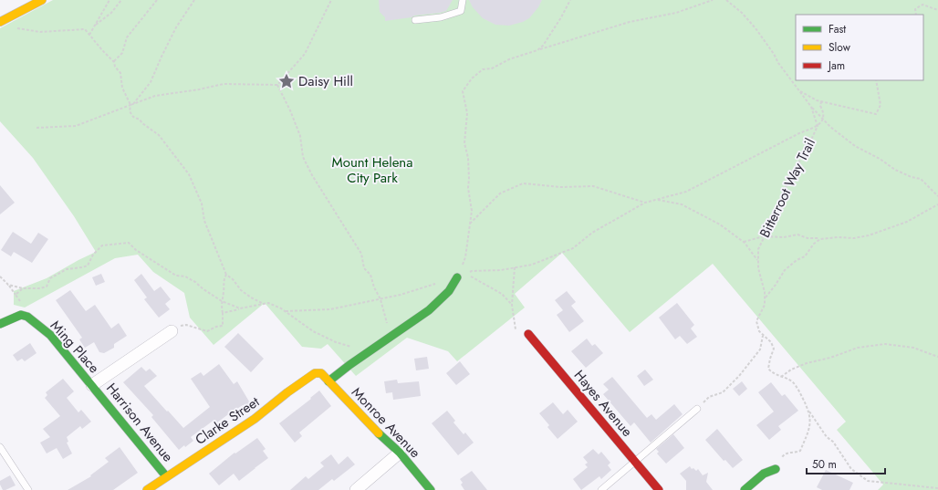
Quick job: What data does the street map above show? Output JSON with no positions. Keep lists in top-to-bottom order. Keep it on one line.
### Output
{"streets":{"street":["Ming Place","Hayes Avenue","Clarke Street","Harrison Avenue","Monroe Avenue"],"path":["Bitterroot Way Trail"]},"crossings":[["Ming Place","Harrison Avenue"],["Clarke Street","Harrison Avenue"],["Clarke Street","Monroe Avenue"]],"parks":["Mount Helena City Park"],"places":{"place":["Daisy Hill"]},"legend":["Fast","Slow","Jam"],"scale_bar":"50 m"}
